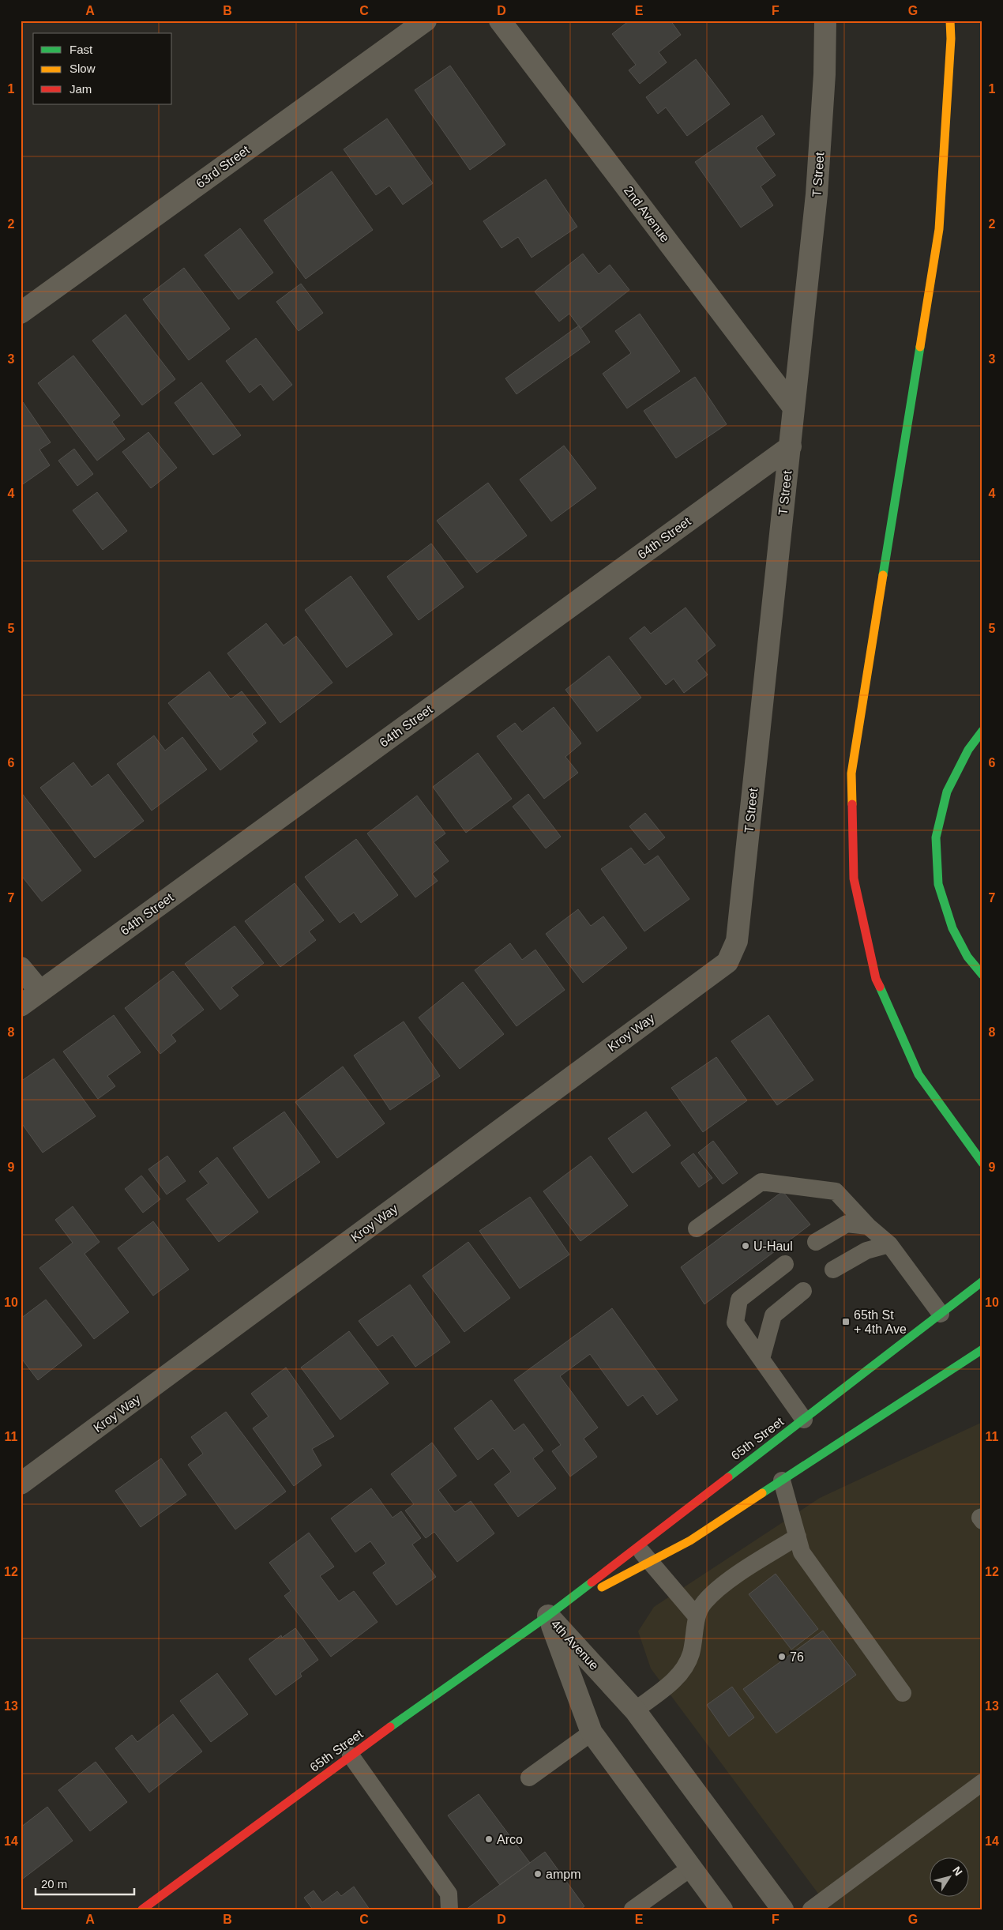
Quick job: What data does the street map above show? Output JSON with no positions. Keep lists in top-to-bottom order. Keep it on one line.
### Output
{"streets":{"main road":["65th Street"],"street":["63rd Street","T Street","2nd Avenue","64th Street","Kroy Way","4th Avenue"]},"crossings":[["T Street","2nd Avenue"],["T Street","64th Street"],["T Street","Kroy Way"],["65th Street","4th Avenue"]],"places":{"other":["U-Haul","76","Arco","ampm"],"transit":["65th St + 4th Ave"]},"legend":["Fast","Slow","Jam"],"scale_bar":"20 m","north":"top right","grid":{"columns":["A","B","C","D","E","F","G"],"rows":["1","2","3","4","5","6","7","8","9","10","11","12","13","14"]}}
